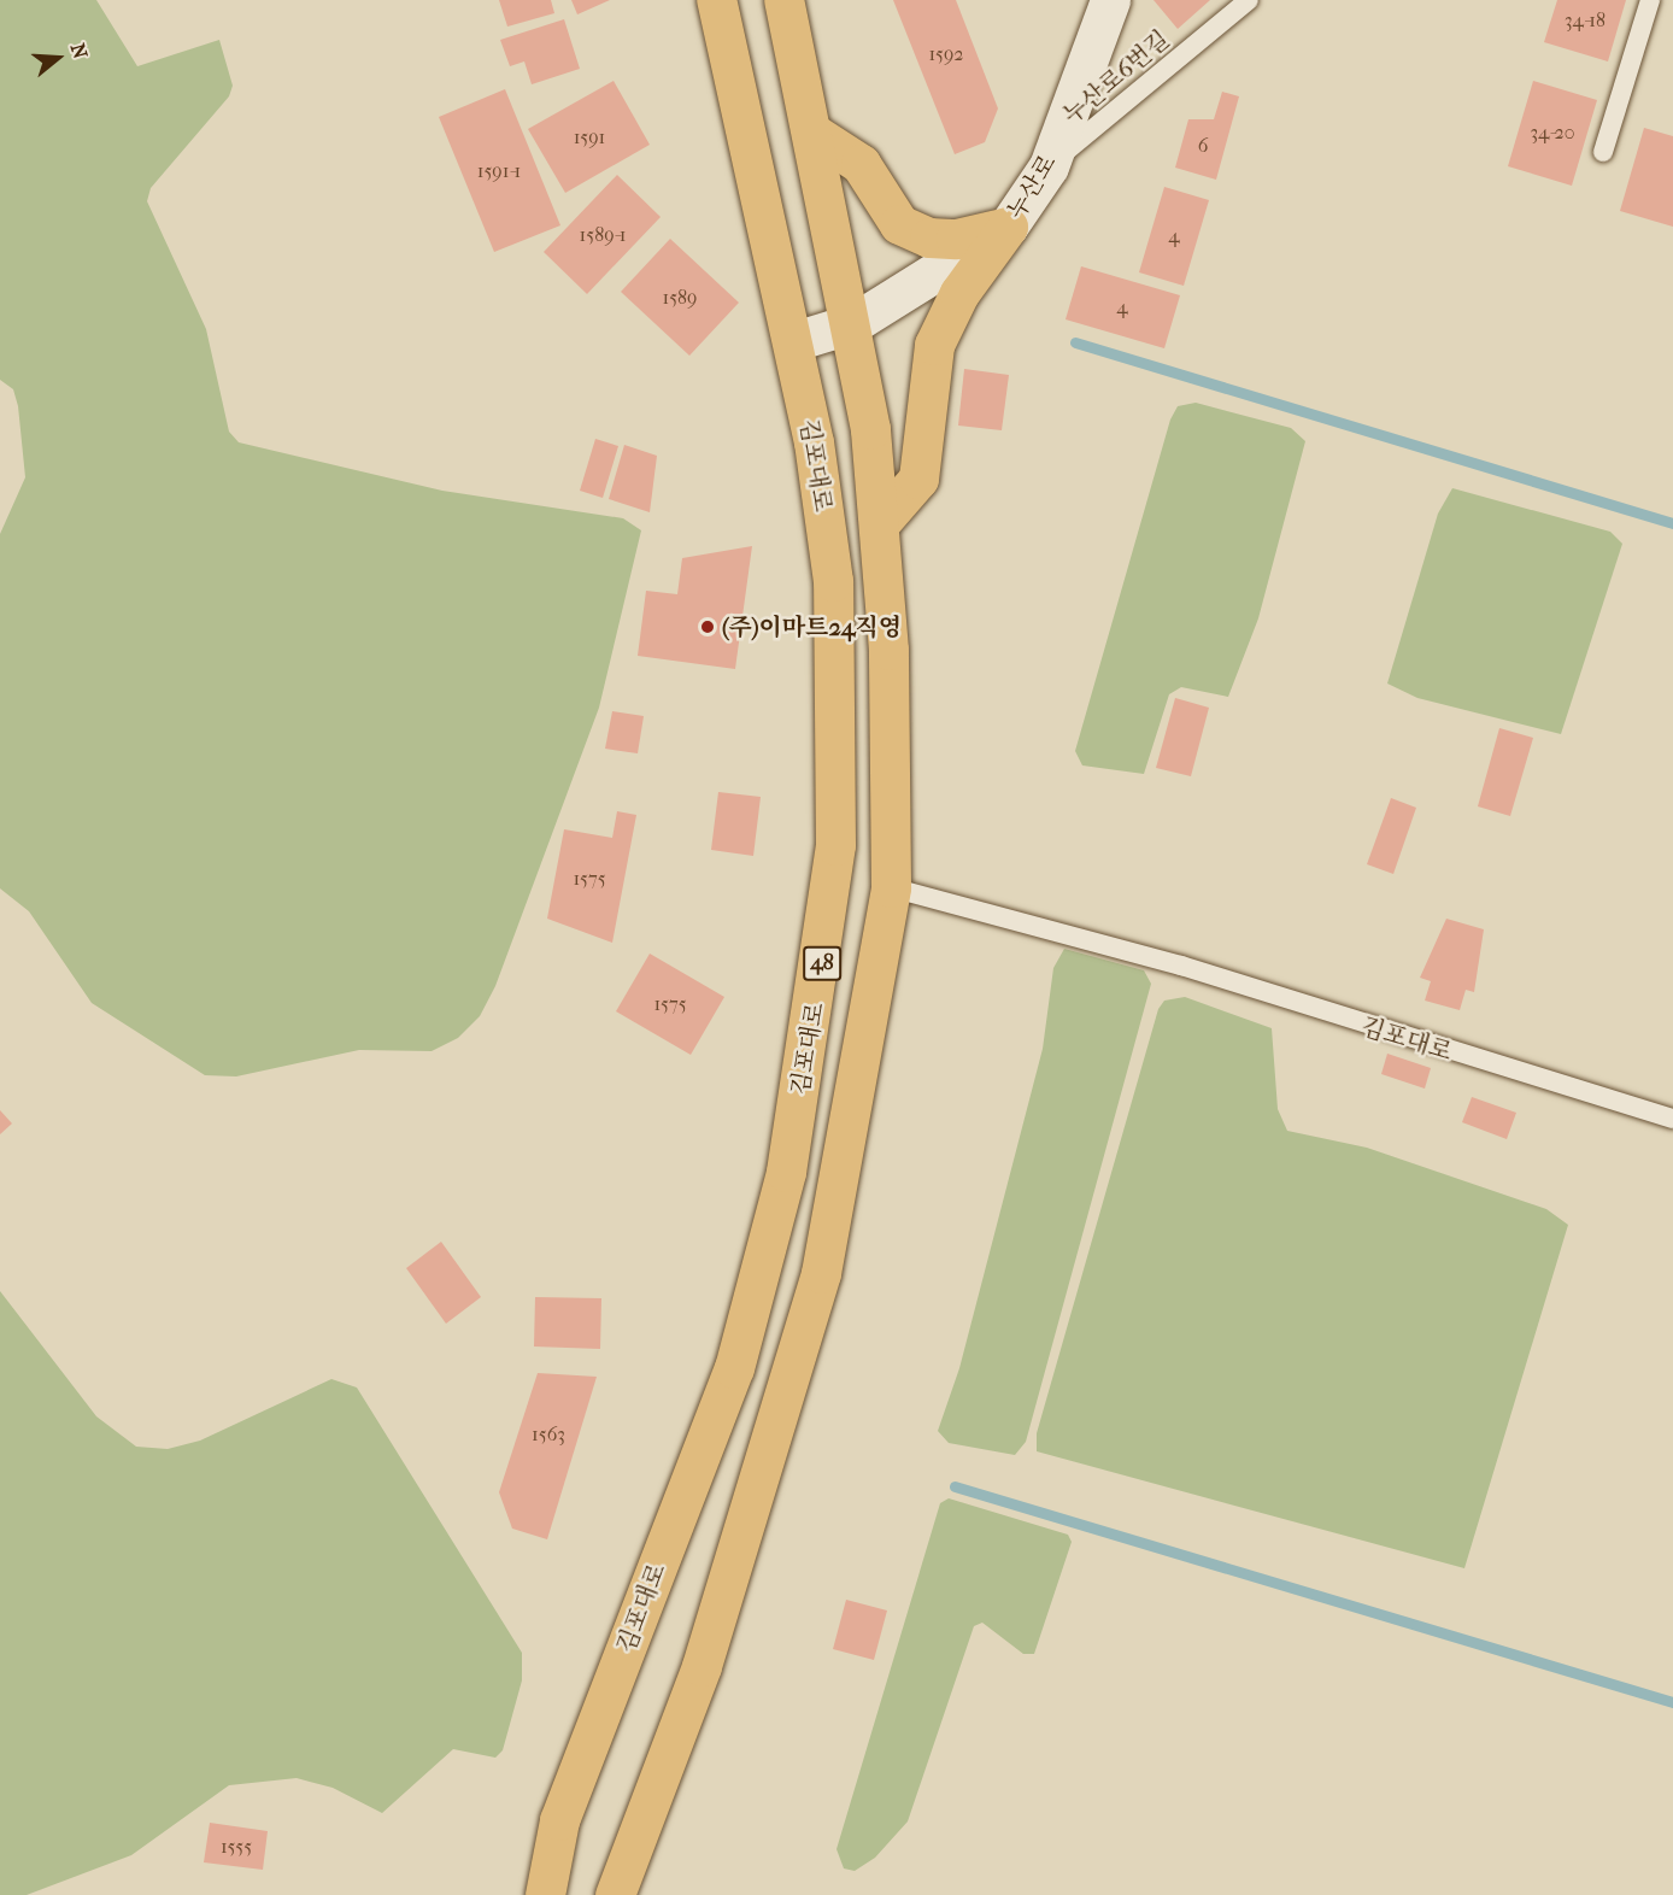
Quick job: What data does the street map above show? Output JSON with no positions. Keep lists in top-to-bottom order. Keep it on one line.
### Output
{"streets":{"main road":["김포대로","48"],"street":["누산로"],"lane":["누산로6번길"]},"crossings":[["누산로6번길","누산로"],["누산로","김포대로"],["누산로","48"],["김포대로","48"]],"places":["(주)이마트24직영"],"house_numbers":["34-18","1592","34-20","1591","6","1591-1","1589-1","4","1589","4","1575","1575","1563","1555"],"north":"right"}
